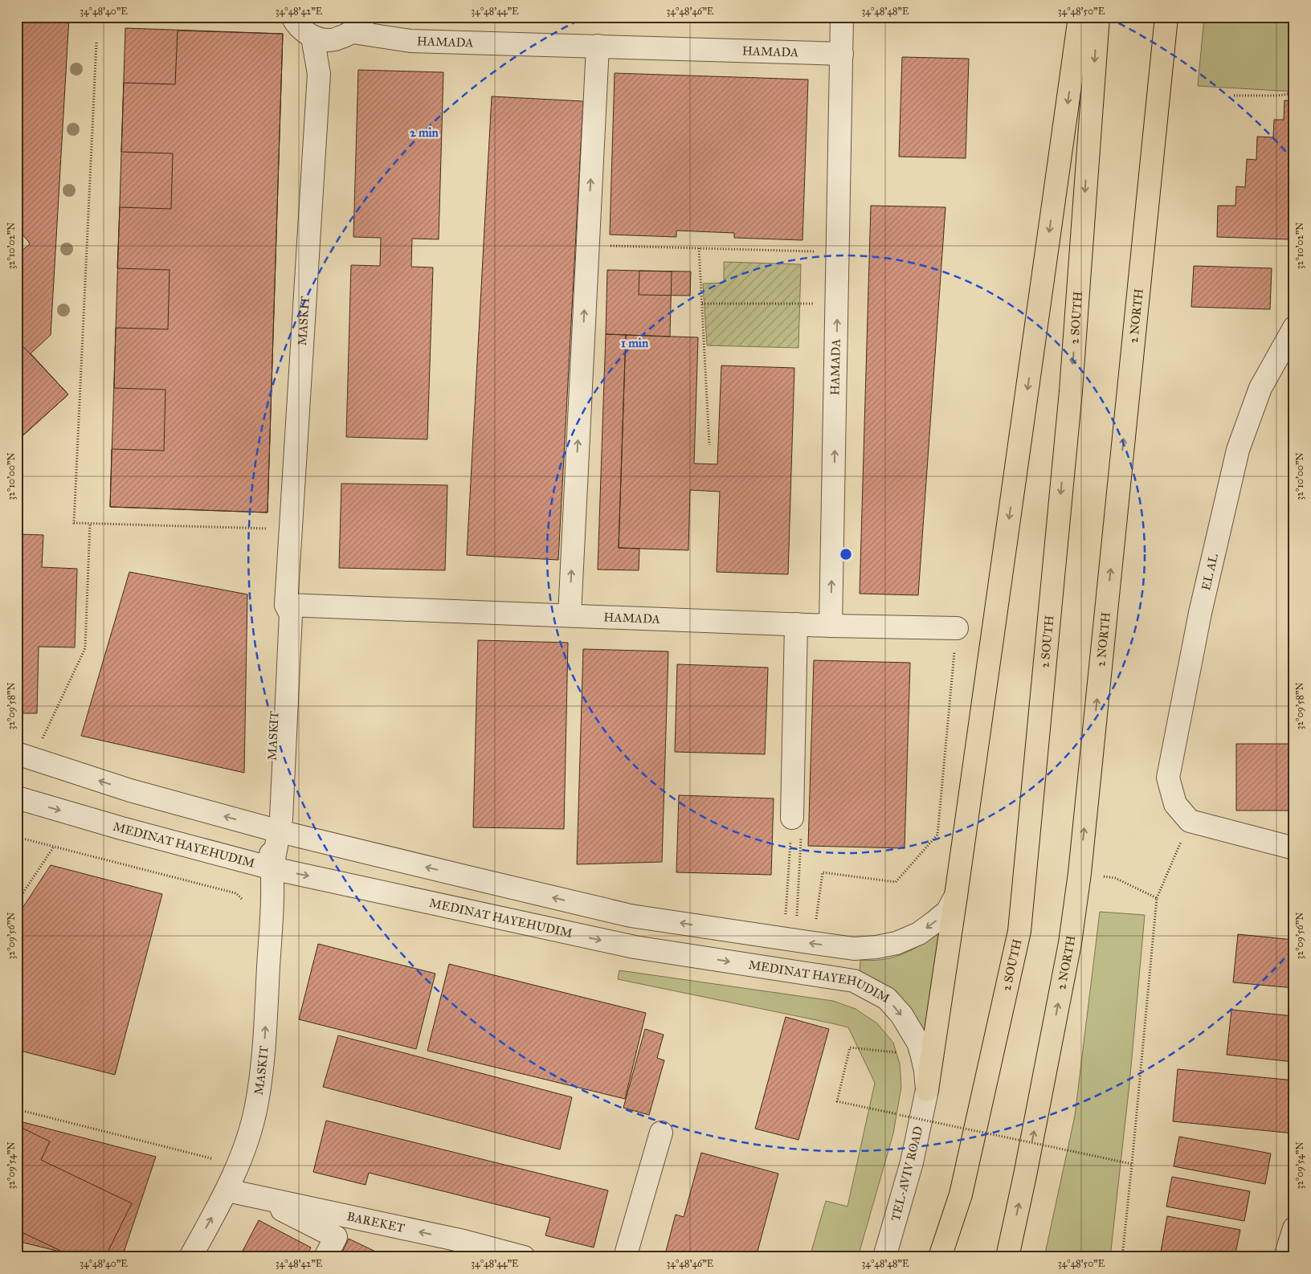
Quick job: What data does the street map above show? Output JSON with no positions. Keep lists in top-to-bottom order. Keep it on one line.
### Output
{"streets":{"highway":["2 NORTH","2 SOUTH"],"street":["HAMADA","MASKIT","EL AL","MEDINAT HAYEHUDIM","TEL-AVIV ROAD","BAREKET"]},"crossings":[["HAMADA","MASKIT"],["MASKIT","MEDINAT HAYEHUDIM"],["MASKIT","BAREKET"],["MEDINAT HAYEHUDIM","TEL-AVIV ROAD"]],"one_way":["BAREKET"],"coordinates":["34°48'40\"E","34°48'42\"E","34°48'44\"E","34°48'46\"E","34°48'48\"E","34°48'50\"E","32°10'02\"N","32°10'00\"N","32°09'58\"N","32°09'56\"N","32°09'54\"N"],"rings":["2 min","1 min"]}
